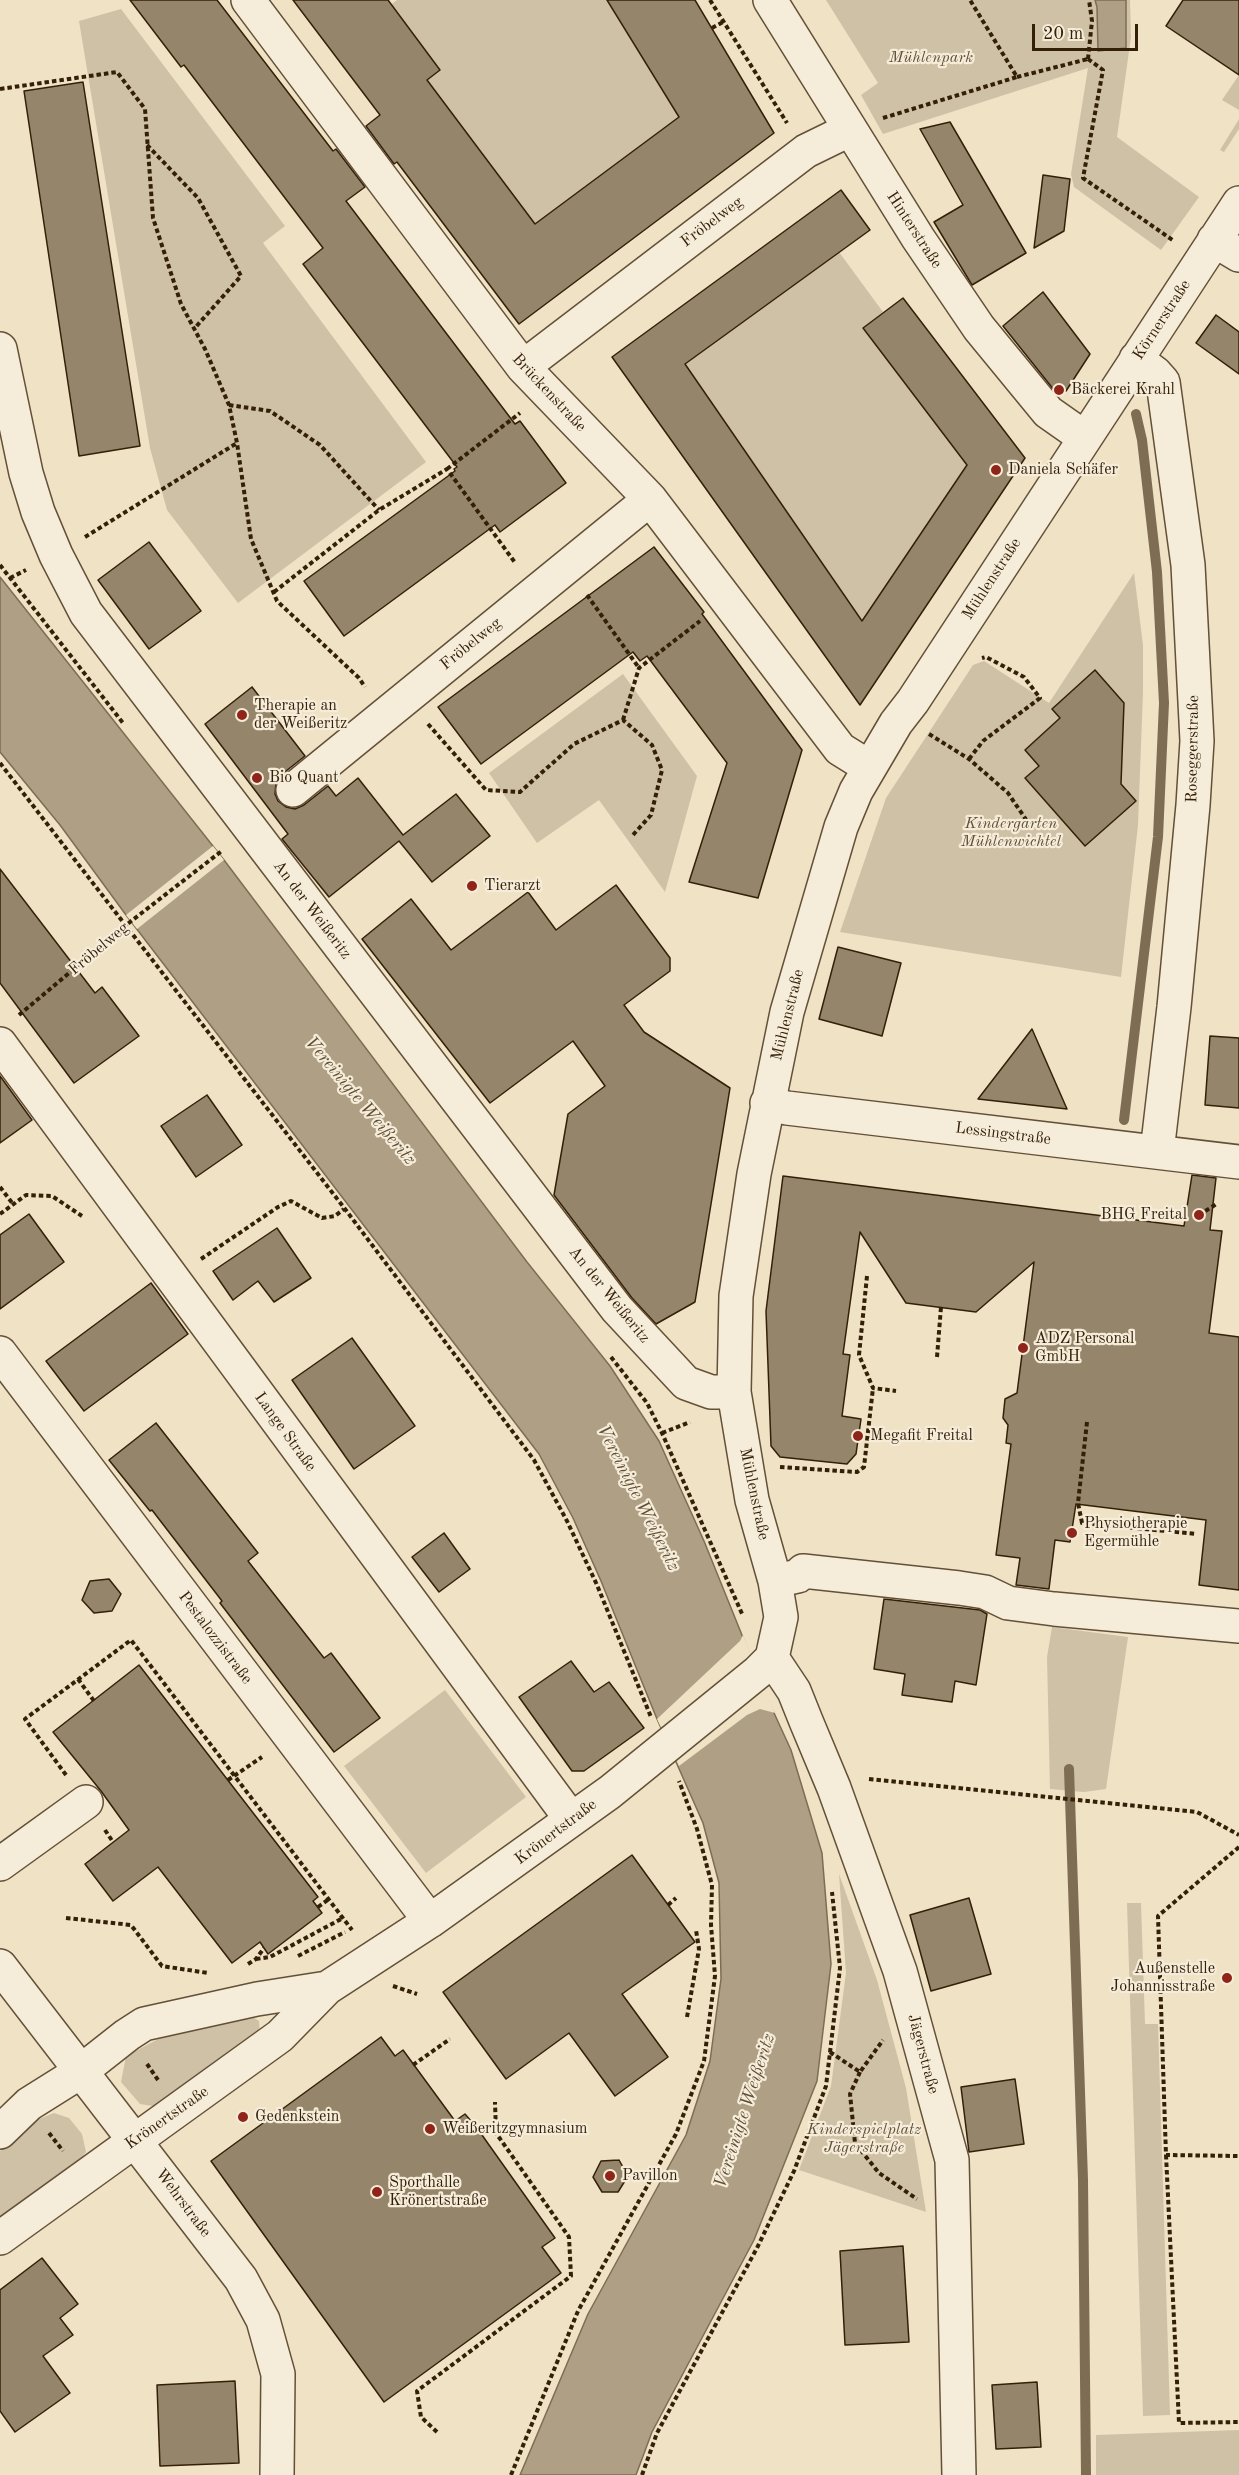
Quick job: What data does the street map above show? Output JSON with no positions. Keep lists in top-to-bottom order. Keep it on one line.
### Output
{"streets":{"street":["Fröbelweg","Hinterstraße","Körnerstraße","Brückenstraße","Mühlenstraße","Roseggerstraße","An der Weißeritz","Lessingstraße","Lange Straße","Pestalozzistraße","Krönertstraße","Jägerstraße","Wehrstraße"]},"crossings":[["Fröbelweg","Hinterstraße"],["Fröbelweg","Brückenstraße"],["Fröbelweg","Lange Straße"],["Hinterstraße","Körnerstraße"],["Hinterstraße","Mühlenstraße"],["Körnerstraße","Mühlenstraße"],["Körnerstraße","Roseggerstraße"],["Brückenstraße","Mühlenstraße"],["Mühlenstraße","An der Weißeritz"],["Mühlenstraße","Lessingstraße"],["Mühlenstraße","Krönertstraße"],["Mühlenstraße","Jägerstraße"],["Roseggerstraße","Lessingstraße"],["Lange Straße","Krönertstraße"],["Pestalozzistraße","Krönertstraße"],["Krönertstraße","Jägerstraße"],["Krönertstraße","Wehrstraße"]],"water":["Vereinigte Weißeritz"],"parks":["Mühlenpark","Kindergarten Mühlenwichtel","Kinderspielplatz Jägerstraße"],"places":["Bäckerei Krahl","Daniela Schäfer","Therapie an der Weißeritz","Bio Quant","Tierarzt","BHG Freital","ADZ Personal GmbH","Megafit Freital","Physiotherapie Egermühle","Außenstelle Johannisstraße","Gedenkstein","Weißeritzgymnasium","Pavillon","Sporthalle Krönertstraße"],"scale_bar":"20 m"}
